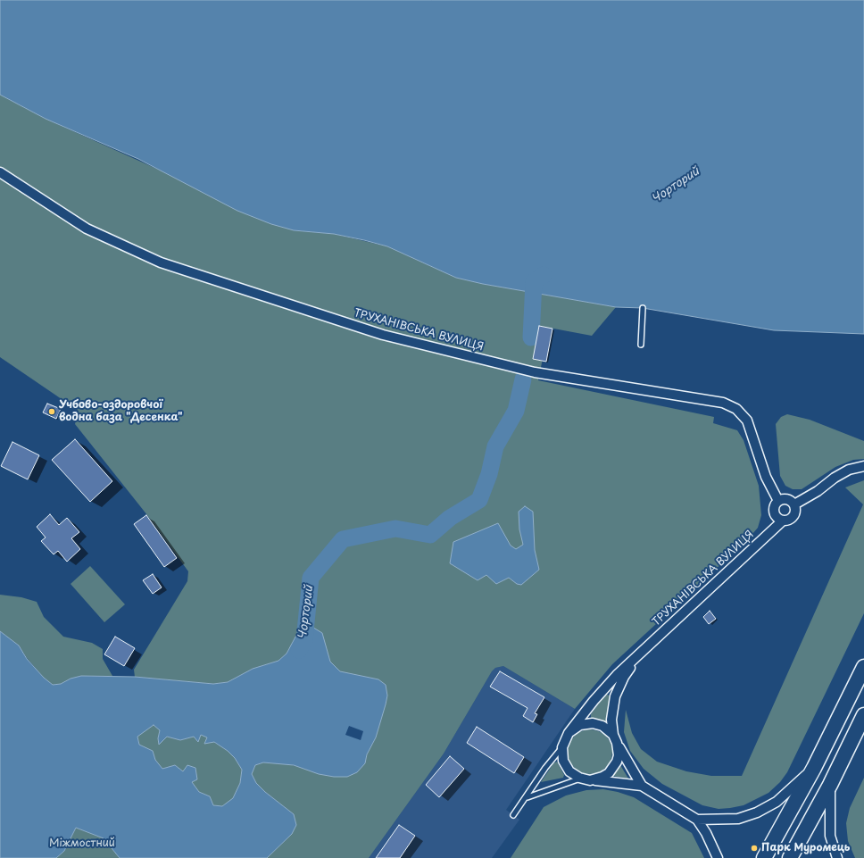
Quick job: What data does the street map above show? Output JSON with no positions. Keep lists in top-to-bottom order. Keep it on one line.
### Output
{"streets":{"street":["ТРУХАНІВСЬКА ВУЛИЦЯ"]},"water":["Чорторий"],"parks":["Міжмостний"],"places":["Учбово-оздоровчої водна база \"Десенка\"","Парк Муромець"]}
